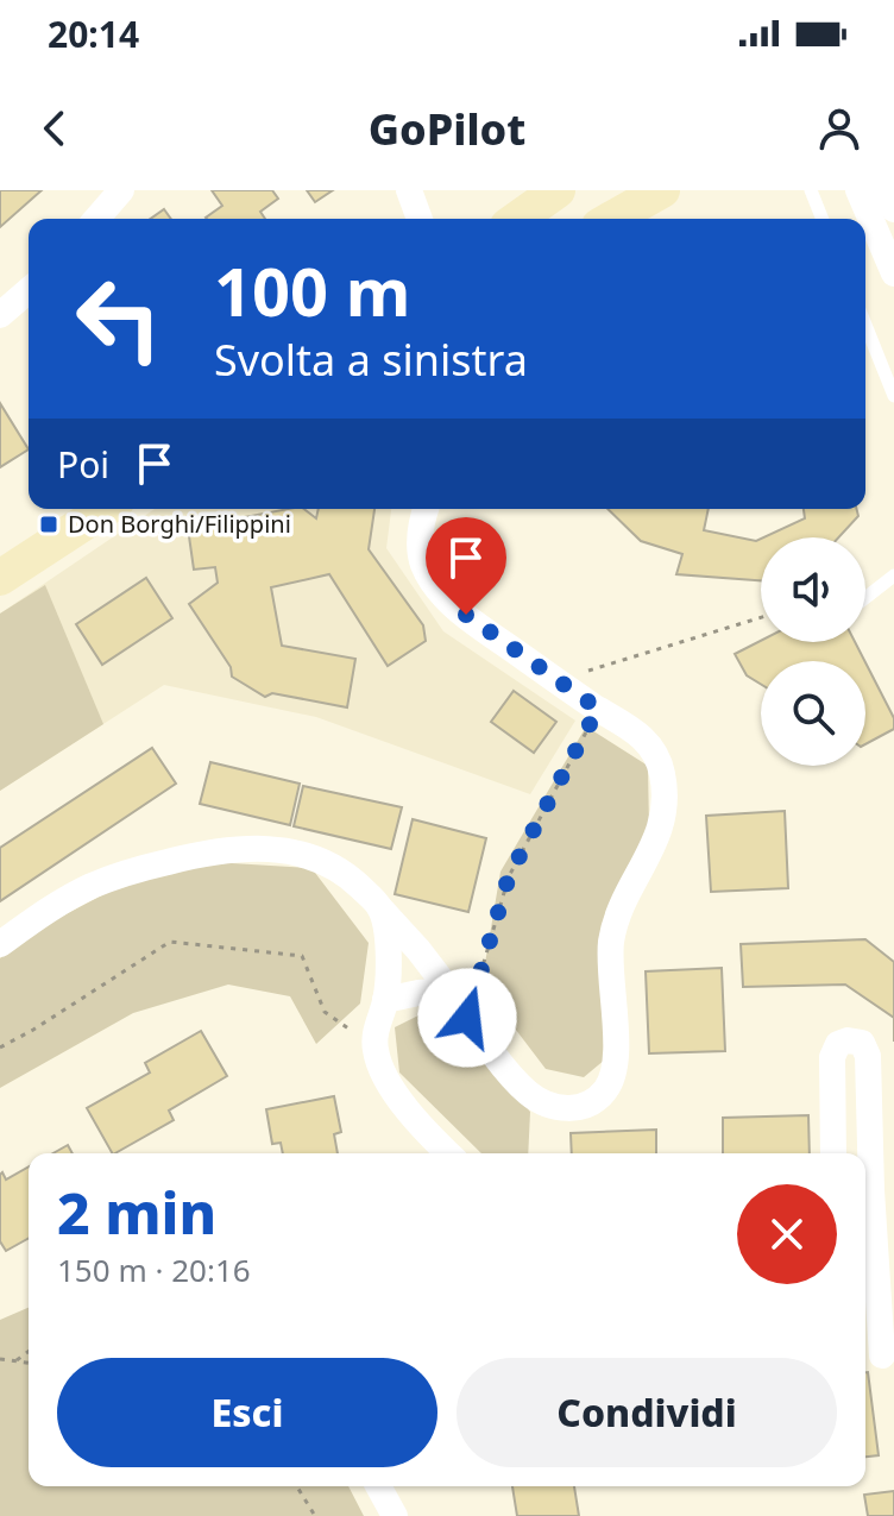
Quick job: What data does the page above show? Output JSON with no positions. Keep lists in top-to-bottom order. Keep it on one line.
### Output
{"places":{"transit":["Don Borghi/Filippini"]},"page":{"status":"20:14","header":"GoPilot","turn":["100 m","Svolta a sinistra"],"then":"Poi","heading":["2 min","150 m · 20:16"],"buttons":["Esci","Condividi"]}}
